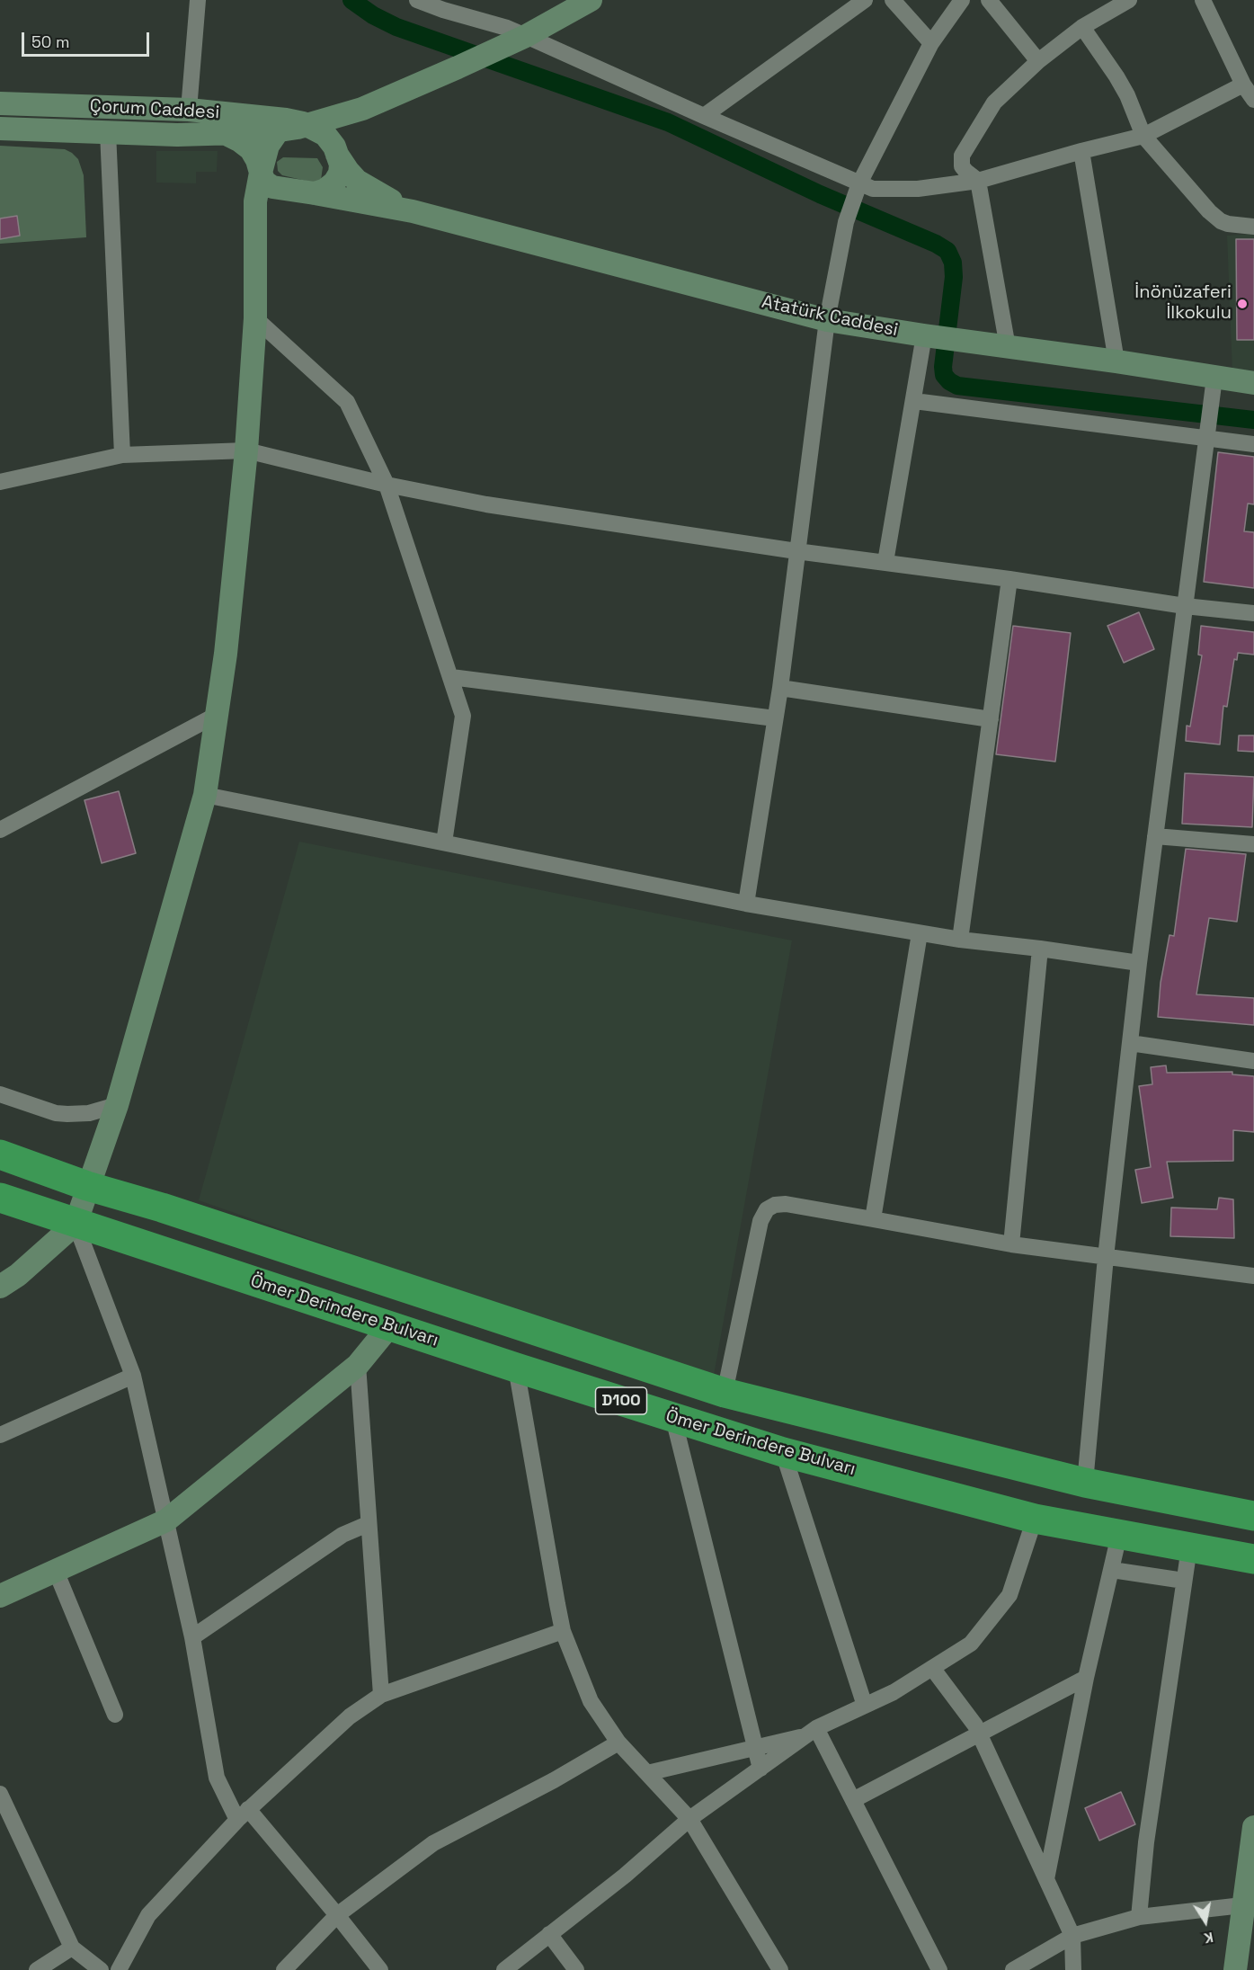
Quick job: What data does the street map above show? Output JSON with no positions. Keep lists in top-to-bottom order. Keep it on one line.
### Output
{"streets":{"highway":["Ömer Derindere Bulvarı","D100"],"street":["Çorum Caddesi","Atatürk Caddesi"]},"places":["İnönüzaferi İlkokulu"],"scale_bar":"50 m","north":"bottom"}
